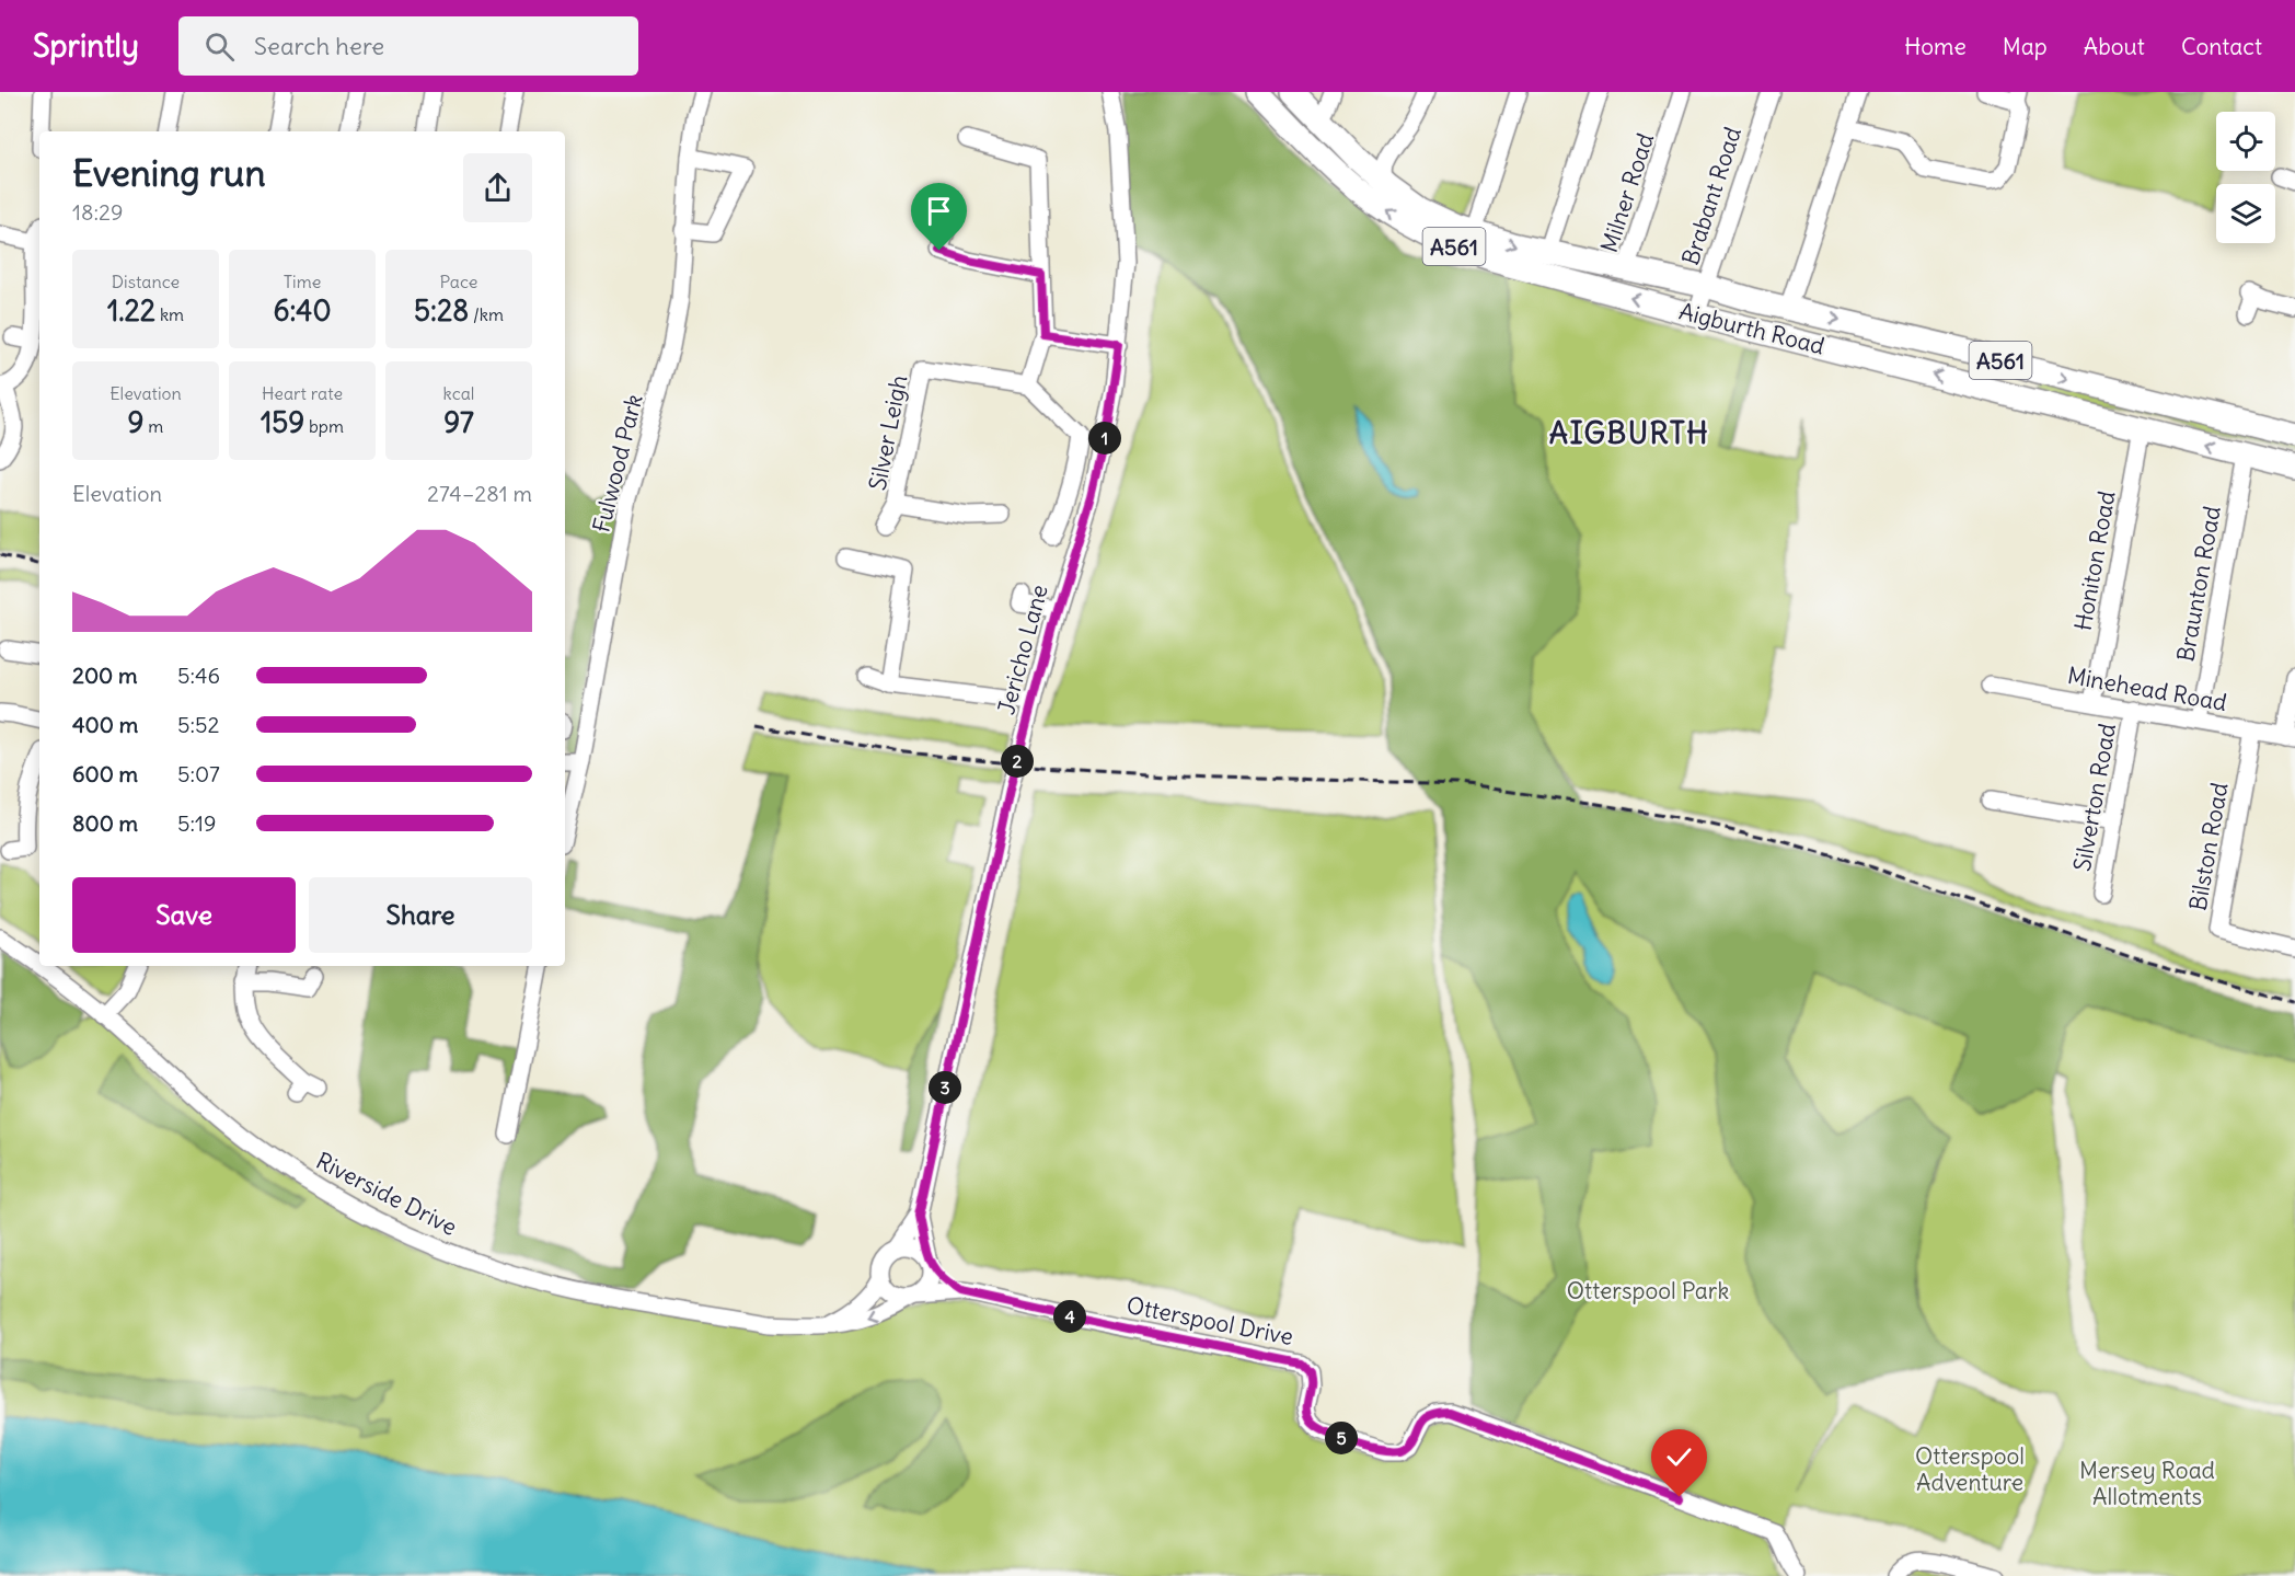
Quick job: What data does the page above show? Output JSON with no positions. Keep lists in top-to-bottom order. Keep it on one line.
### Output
{"streets":{"highway":["A561","Aigburth Road"],"street":["Milner Road","Brabant Road","Silver Leigh","Fulwood Park","Honiton Road","Braunton Road","Jericho Lane","Minehead Road","Silverton Road","Bilston Road","Riverside Drive","Otterspool Drive"]},"crossings":[["Milner Road","Aigburth Road"],["Brabant Road","Aigburth Road"],["Aigburth Road","Honiton Road"],["Aigburth Road","Braunton Road"],["Honiton Road","Minehead Road"],["Braunton Road","Minehead Road"],["Jericho Lane","Riverside Drive"],["Jericho Lane","Otterspool Drive"],["Minehead Road","Silverton Road"],["Minehead Road","Bilston Road"],["Riverside Drive","Otterspool Drive"]],"districts":["AIGBURTH"],"parks":["Otterspool Park","Otterspool Adventure","Mersey Road Allotments"],"page":{"header":"Sprintly","search":"Search here","nav":["Home","Map","About","Contact"],"heading":["Evening run","18:29"],"stats":[["Distance","1.22 km"],["Time","6:40"],["Pace","5:28 /km"],["Elevation","9 m"],["Heart rate","159 bpm"],["kcal","97"]],"pins":["1","2","3","4","5"],"chart":["Elevation","274–281 m"],"list":[{"name":"200 m","note":"5:46"},{"name":"400 m","note":"5:52"},{"name":"600 m","note":"5:07"},{"name":"800 m","note":"5:19"}],"buttons":["Save","Share"]}}
